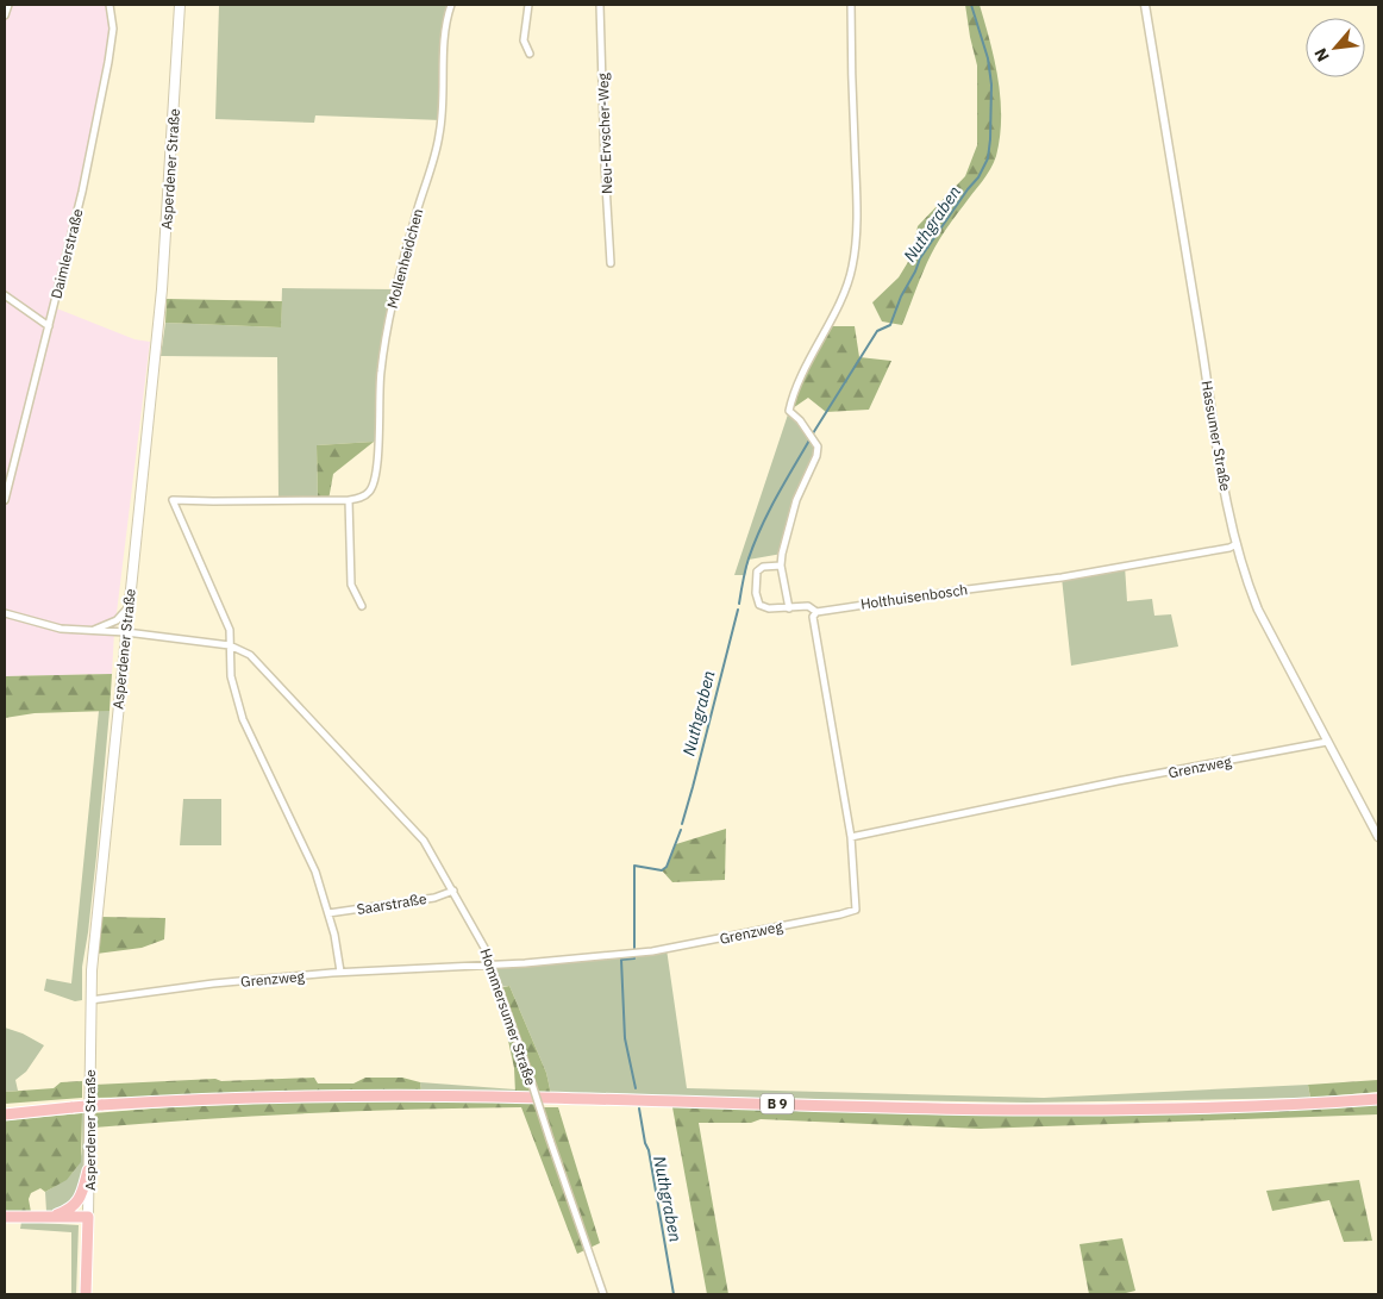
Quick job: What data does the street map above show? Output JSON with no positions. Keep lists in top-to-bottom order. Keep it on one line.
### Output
{"streets":{"main road":["Asperdener Straße","B 9"],"street":["Neu-Ervscher-Weg","Daimlerstraße","Mollenheidchen","Hassumer Straße","Holthuisenbosch","Grenzweg","Saarstraße","Hommersumer Straße"]},"crossings":[["Asperdener Straße","Grenzweg"],["Asperdener Straße","Hommersumer Straße"],["Hassumer Straße","Holthuisenbosch"],["Hassumer Straße","Grenzweg"],["Grenzweg","Hommersumer Straße"],["Saarstraße","Hommersumer Straße"]],"water":["Nuthgraben"],"north":"bottom left"}
